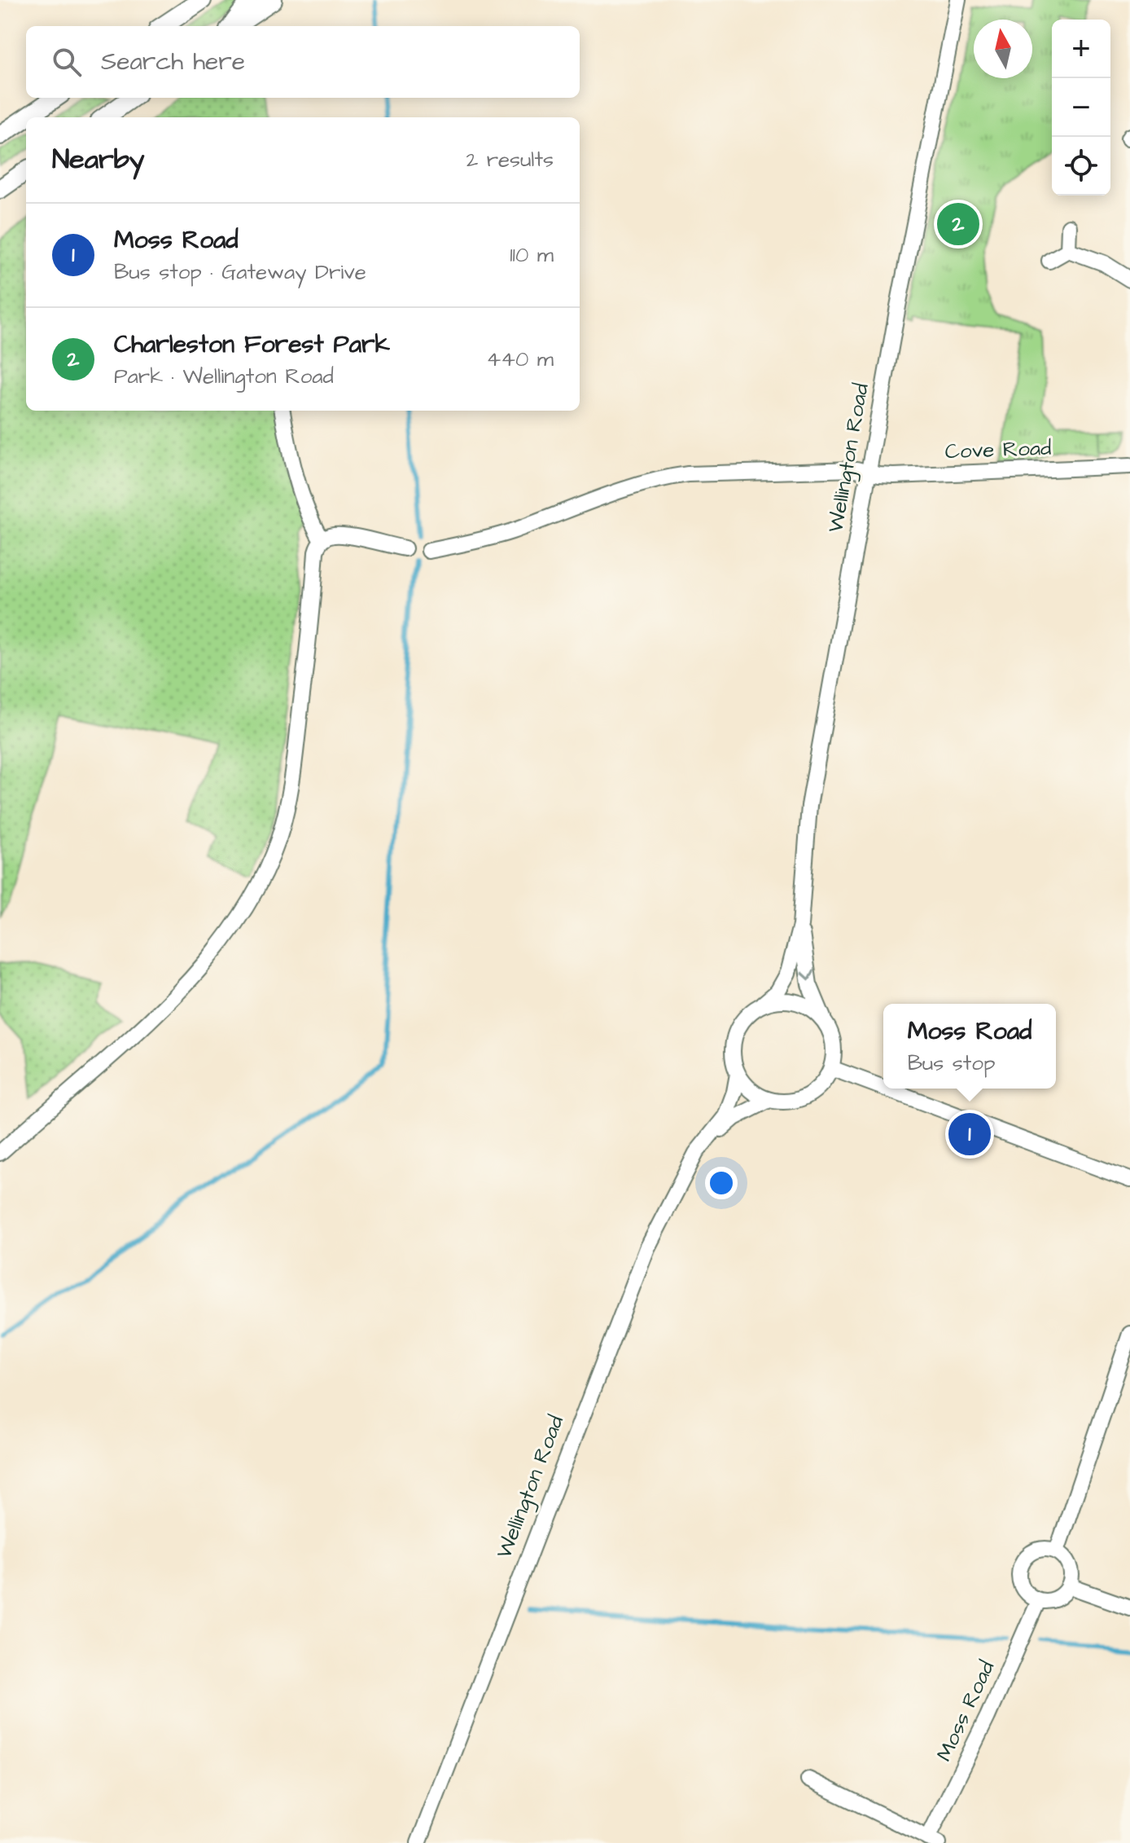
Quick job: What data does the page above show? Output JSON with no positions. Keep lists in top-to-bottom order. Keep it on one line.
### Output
{"streets":{"street":["Cove Road","Wellington Road","Moss Road"]},"crossings":[["Cove Road","Wellington Road"]],"north":"top","page":{"map_buttons":["+","−"],"search":"Search here","heading":["Nearby","2 results"],"pins":["2","1"],"list":[{"mark":"1","name":"Moss Road","note":"Bus stop · Gateway Drive","value":"110 m"},{"mark":"2","name":"Charleston Forest Park","note":"Park · Wellington Road","value":"440 m"}],"popup":["Moss Road","Bus stop"]}}
